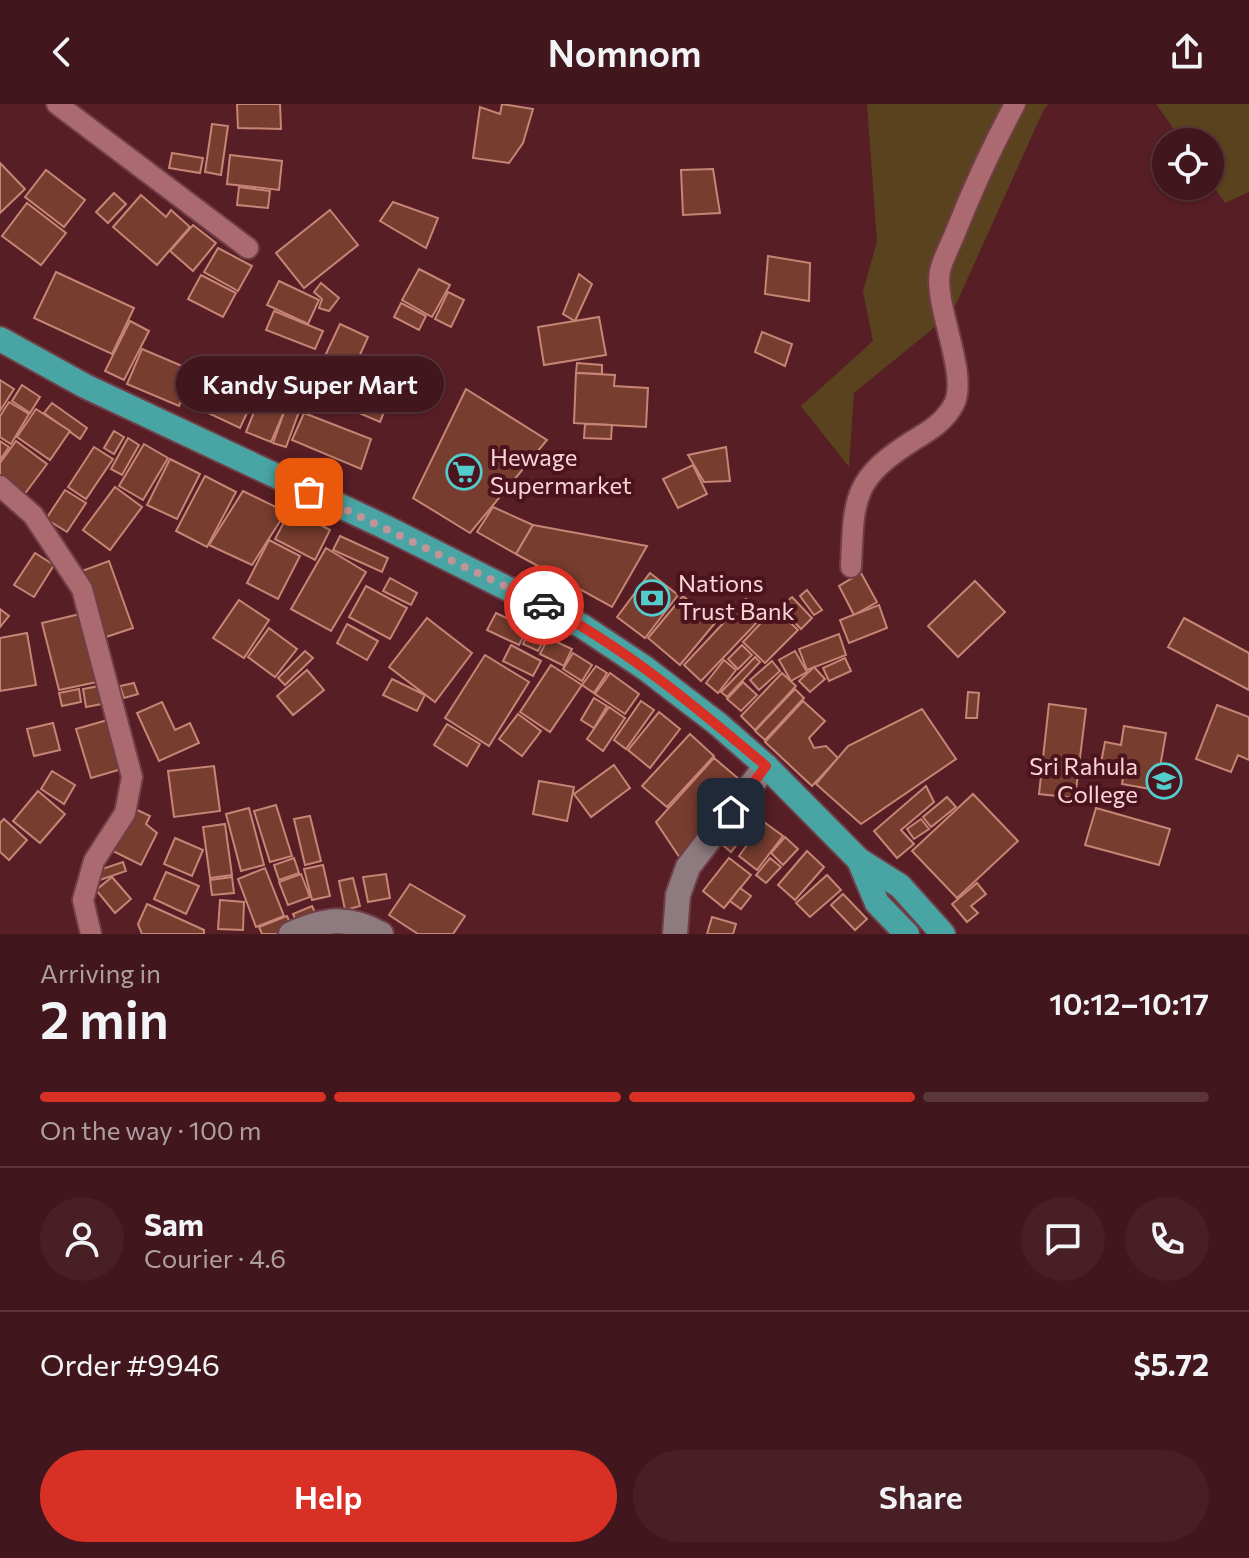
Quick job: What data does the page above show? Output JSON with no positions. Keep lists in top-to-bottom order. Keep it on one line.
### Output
{"places":{"supermarket":["Hewage Supermarket"],"other":["Kandy Super Mart"],"bank":["Nations Trust Bank"],"school or university":["Sri Rahula College"]},"page":{"header":"Nomnom","bubble":"Kandy Super Mart","heading":["2 min","Arriving in","10:12–10:17"],"panel":["Sam","Courier · 4.6","Order #9946","$5.72"],"bar":"On the way · 100 m","buttons":["Help","Share"]}}
